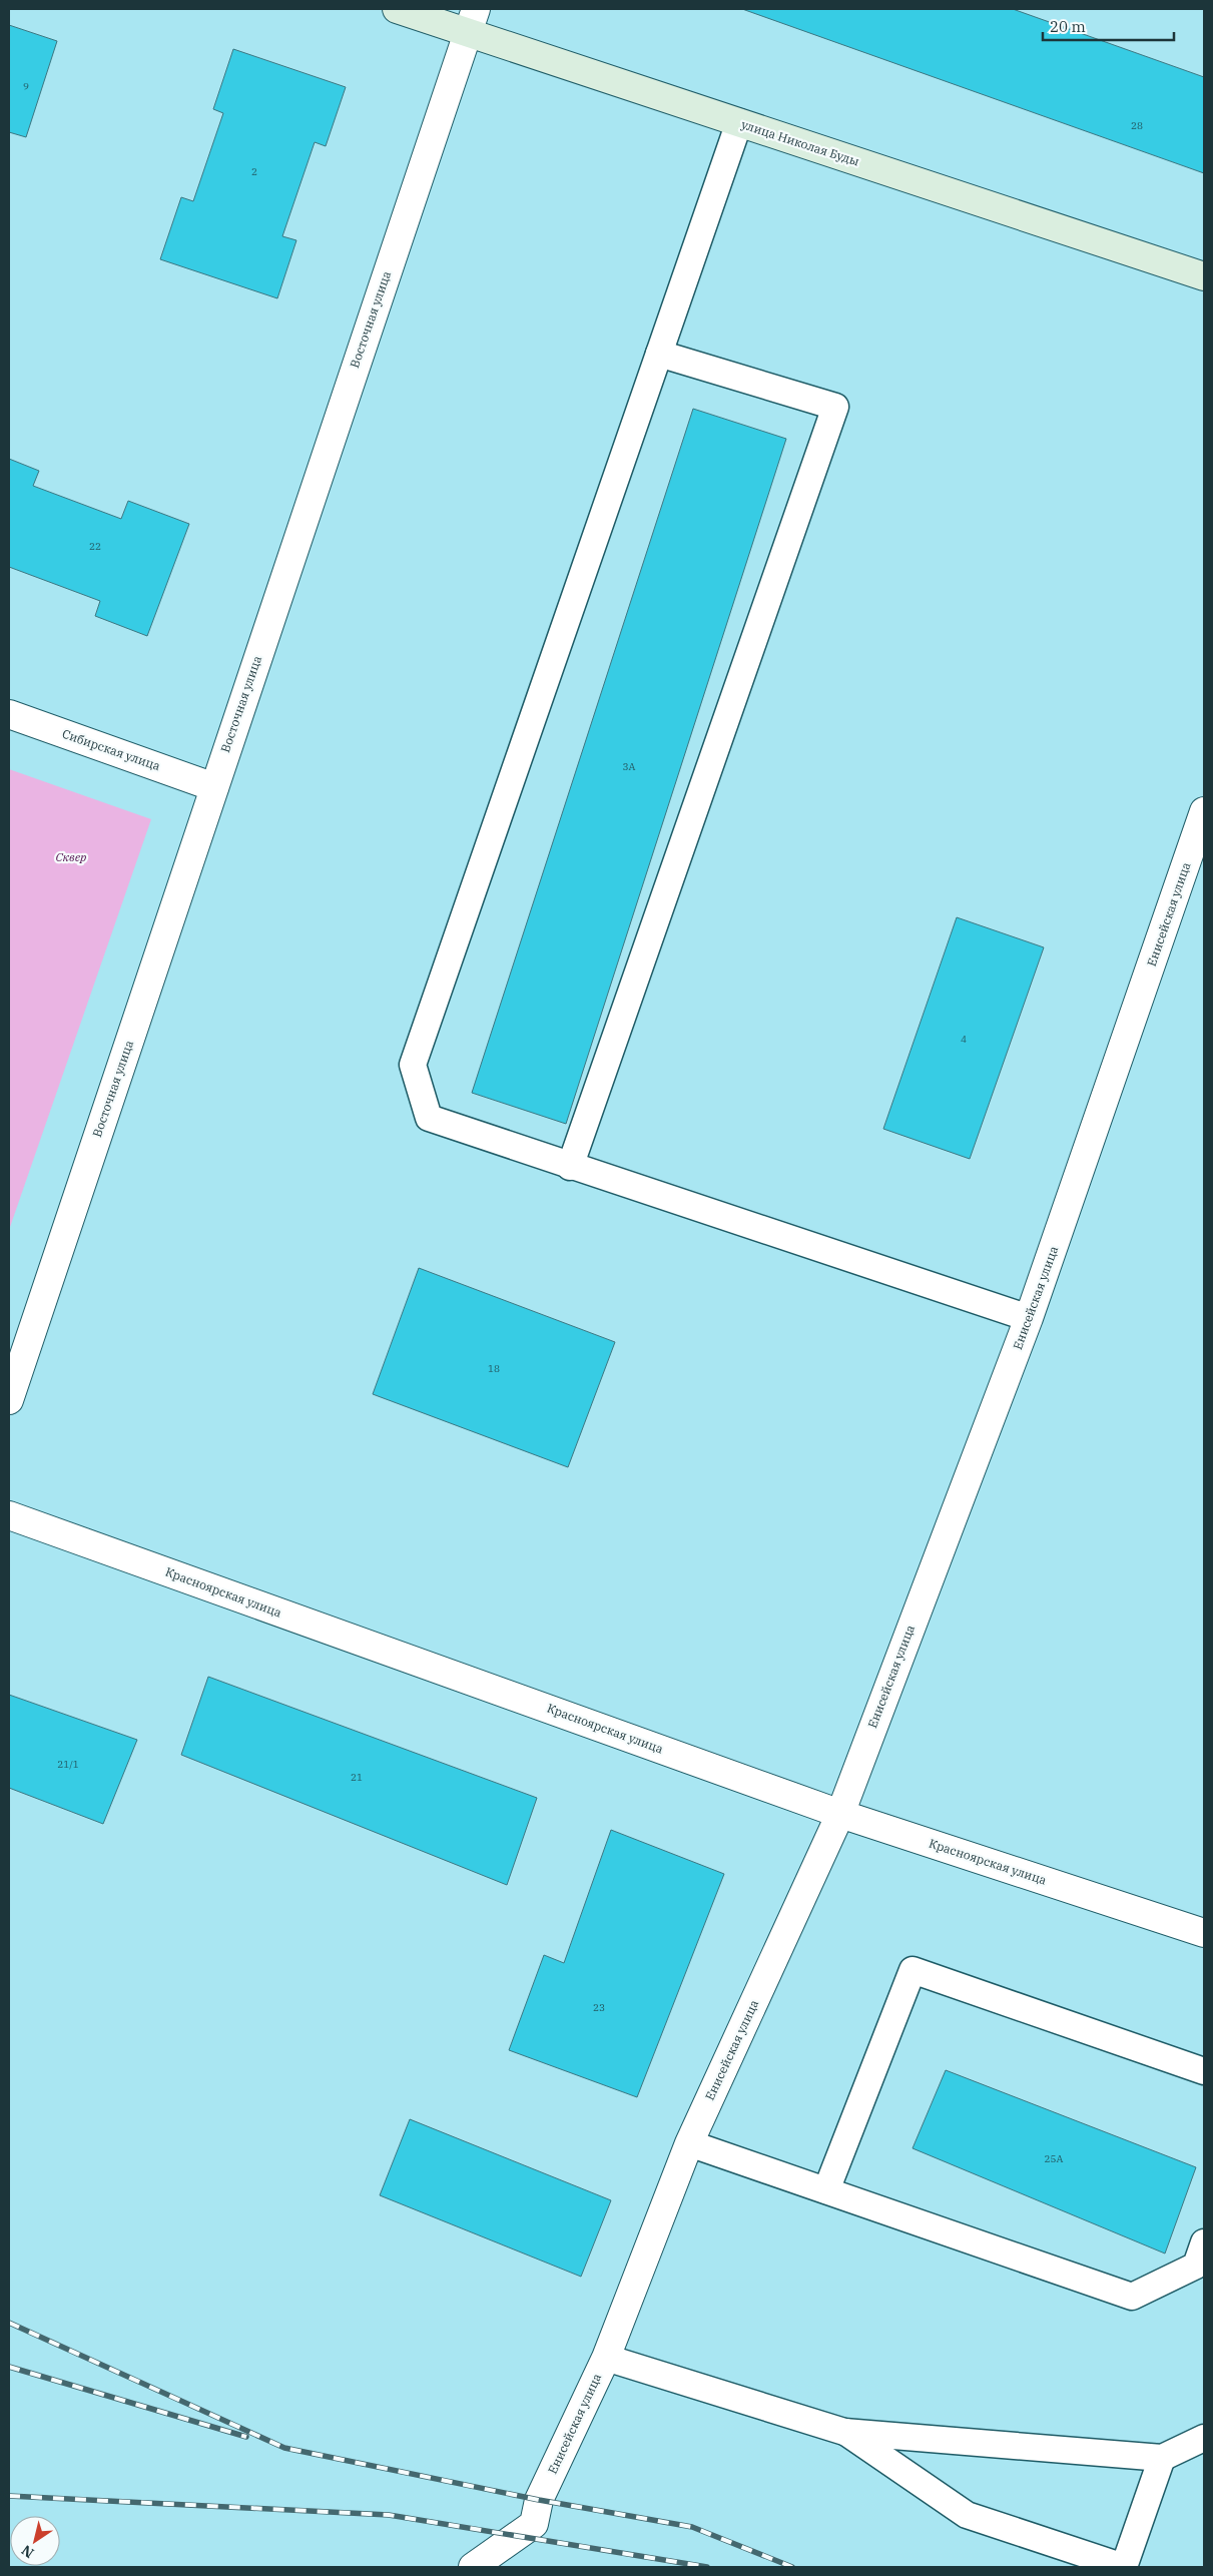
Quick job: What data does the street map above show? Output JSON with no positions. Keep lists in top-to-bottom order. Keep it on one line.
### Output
{"streets":{"street":["улица Николая Буды","Восточная улица","Сибирская улица","Енисейская улица","Красноярская улица"]},"crossings":[["улица Николая Буды","Восточная улица"],["Восточная улица","Сибирская улица"],["Енисейская улица","Красноярская улица"]],"parks":["Сквер"],"house_numbers":["9","28","2","22","3А","4","18","21/1","21","23","25А"],"scale_bar":"20 m","north":"bottom left"}
